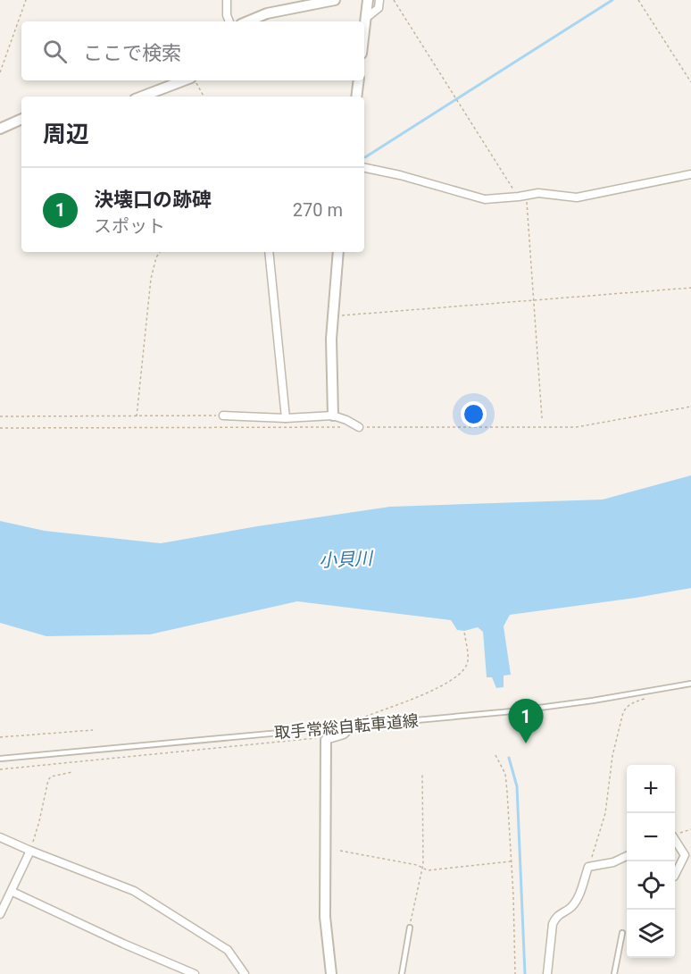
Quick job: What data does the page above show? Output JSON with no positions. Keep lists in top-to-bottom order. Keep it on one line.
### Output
{"streets":{"lane":["取手常総自転車道線"]},"water":["小貝川"],"page":{"search":"ここで検索","heading":"周辺","list":[{"mark":"1","name":"決壊口の跡碑","note":"スポット","value":"270 m"}],"pins":"1","map_buttons":["+","−"]}}
